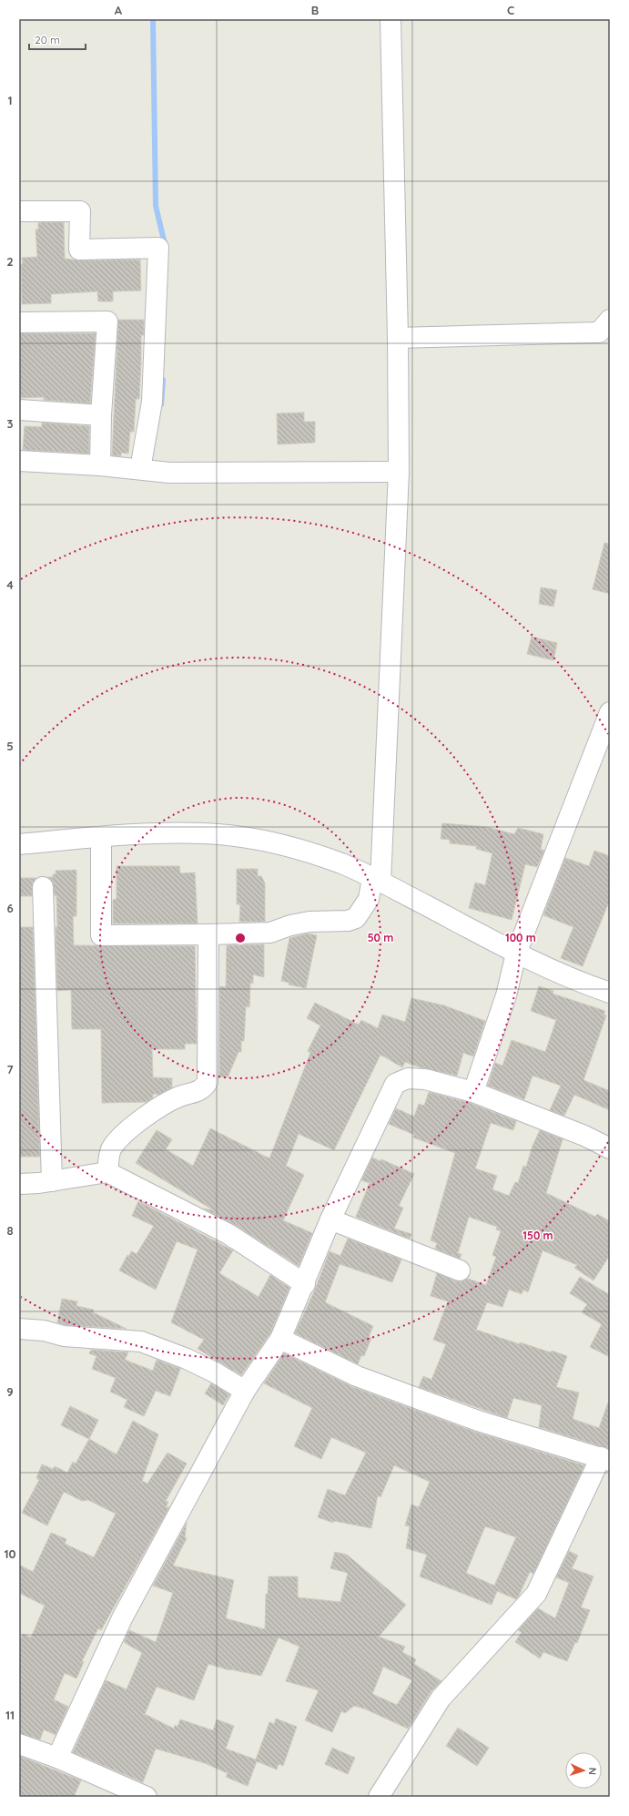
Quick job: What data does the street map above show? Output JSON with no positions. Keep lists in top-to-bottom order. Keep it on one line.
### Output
{"scale_bar":"20 m","north":"right","grid":{"columns":["A","B","C"],"rows":["1","2","3","4","5","6","7","8","9","10","11"]},"rings":["50 m","100 m","150 m"]}
